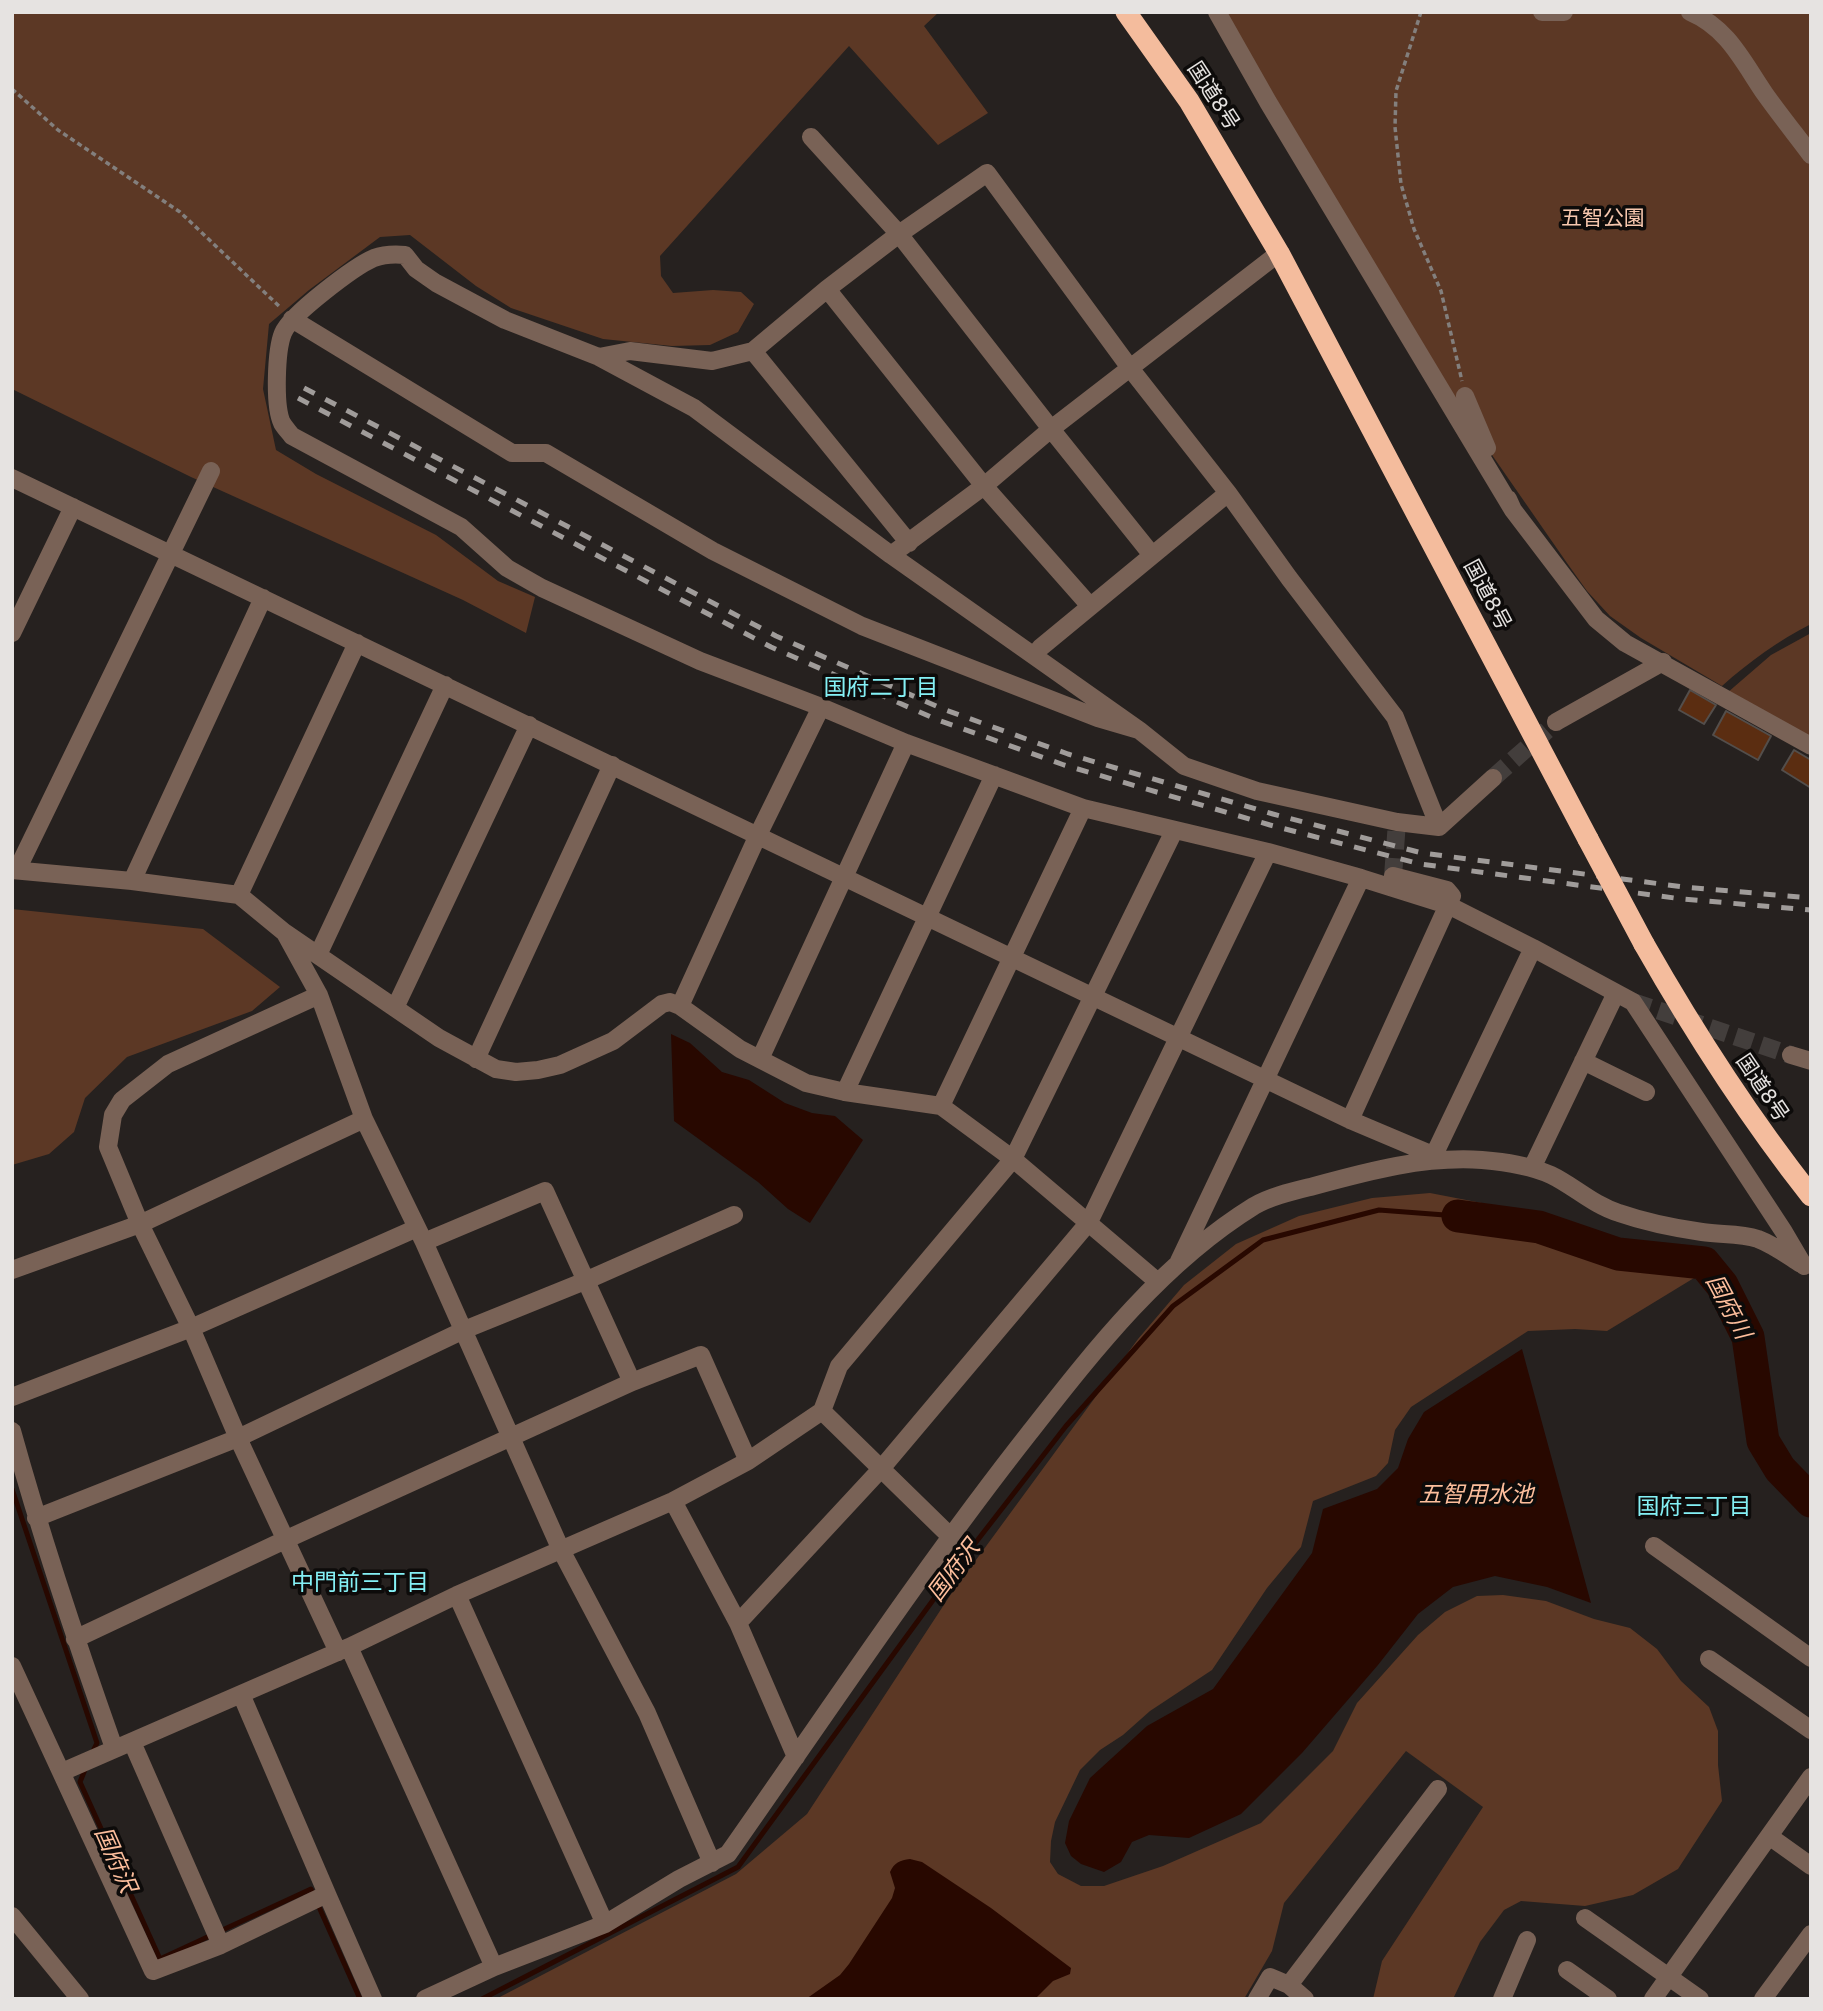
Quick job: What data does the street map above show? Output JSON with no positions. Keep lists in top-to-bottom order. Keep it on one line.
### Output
{"streets":{"highway":["国道8号"]},"districts":["国府二丁目","国府三丁目","中門前三丁目"],"water":["国府川","五智用水池","国府沢"],"parks":["五智公園"]}
